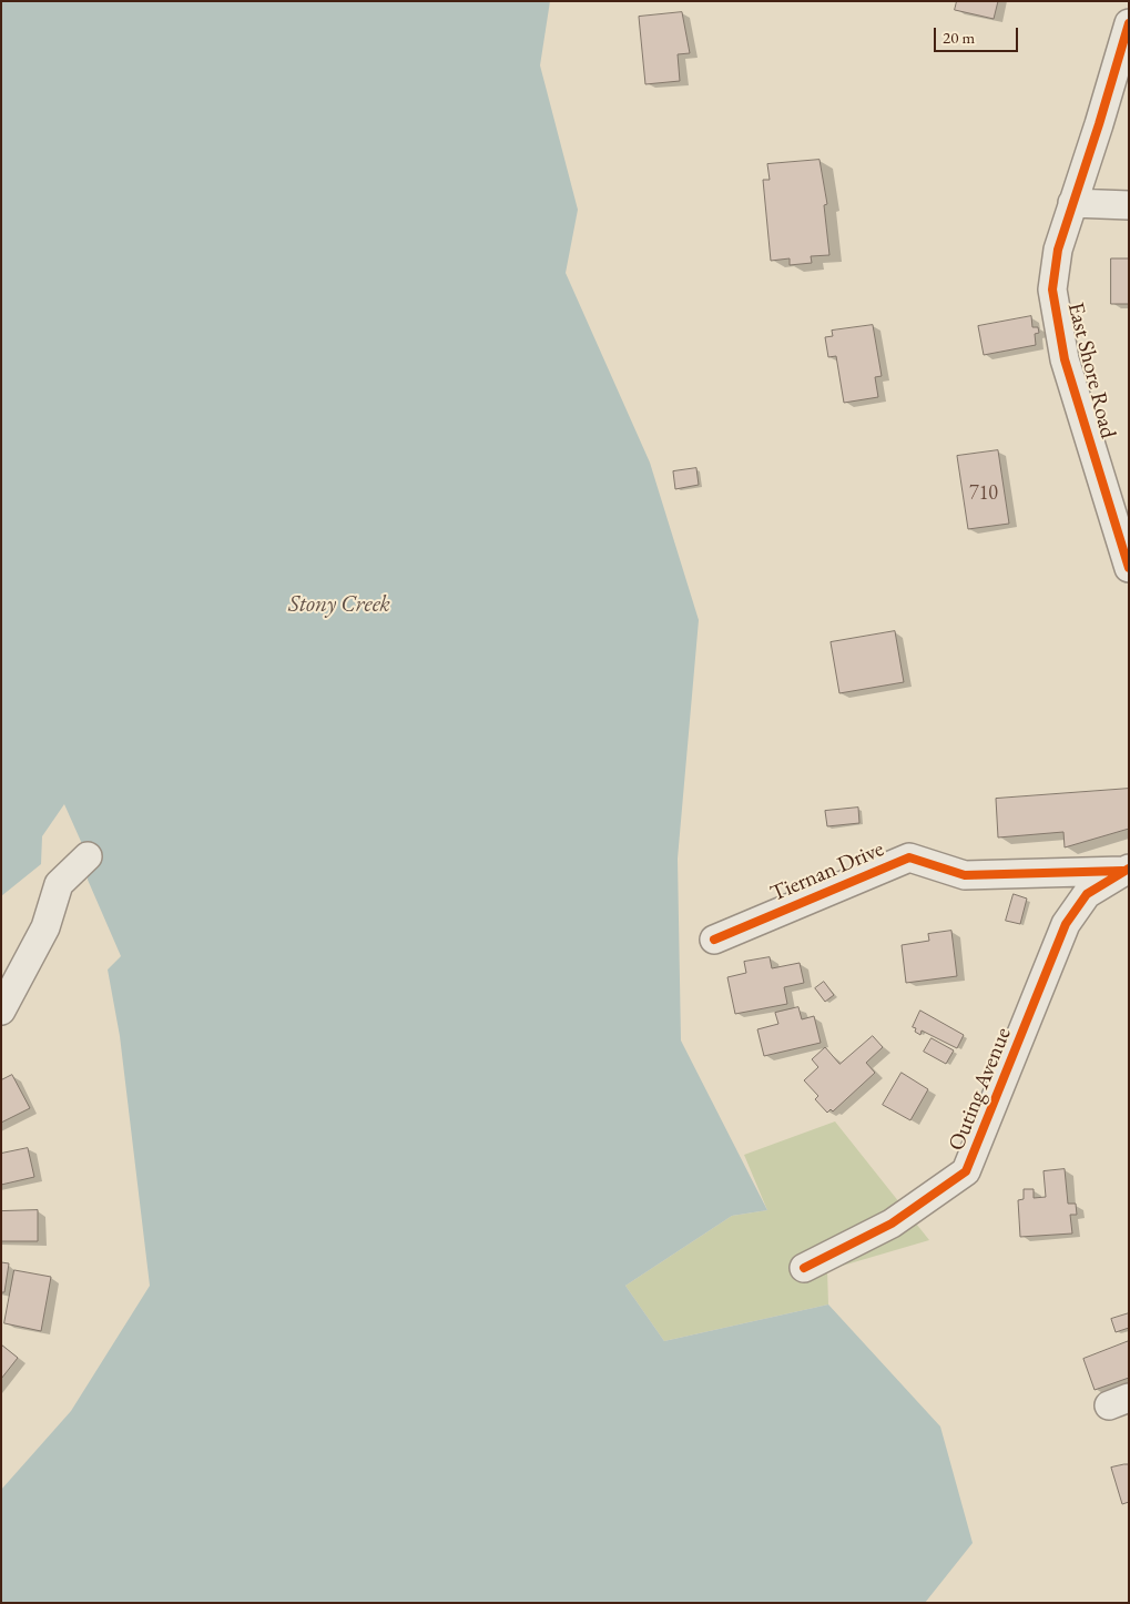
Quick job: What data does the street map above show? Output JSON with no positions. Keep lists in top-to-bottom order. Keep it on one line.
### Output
{"streets":{"street":["East Shore Road","Tiernan Drive","Outing Avenue"]},"crossings":[["Tiernan Drive","Outing Avenue"]],"water":["Stony Creek"],"house_numbers":["710"],"scale_bar":"20 m"}
